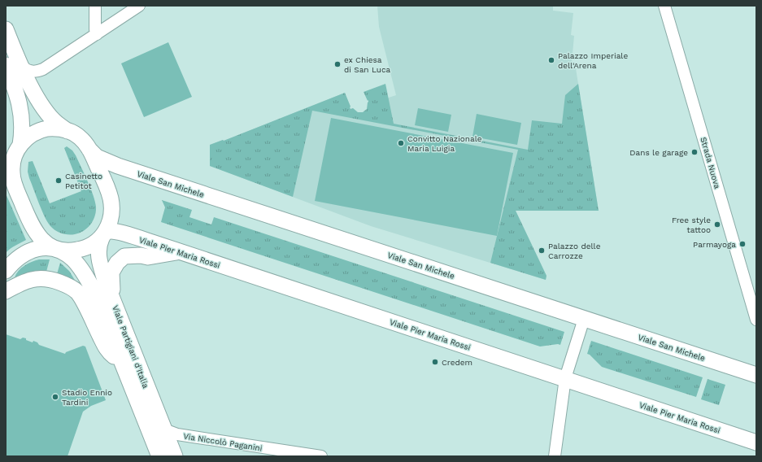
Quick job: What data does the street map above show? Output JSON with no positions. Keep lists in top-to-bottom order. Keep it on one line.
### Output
{"streets":{"main road":["Viale San Michele","Viale Pier Maria Rossi","Viale Partigiani d'Italia"],"street":["Strada Nuova","Via Niccolò Paganini"]},"crossings":[["Viale San Michele","Viale Pier Maria Rossi"],["Viale San Michele","Viale Partigiani d'Italia"],["Viale Pier Maria Rossi","Viale Partigiani d'Italia"],["Viale Partigiani d'Italia","Via Niccolò Paganini"]],"places":["Palazzo Imperiale dell'Arena","ex Chiesa di San Luca","Convitto Nazionale Maria Luigia","Dans le garage","Casinetto Petitot","Free style tattoo","Parmayoga","Palazzo delle Carrozze","Credem","Stadio Ennio Tardini"]}
